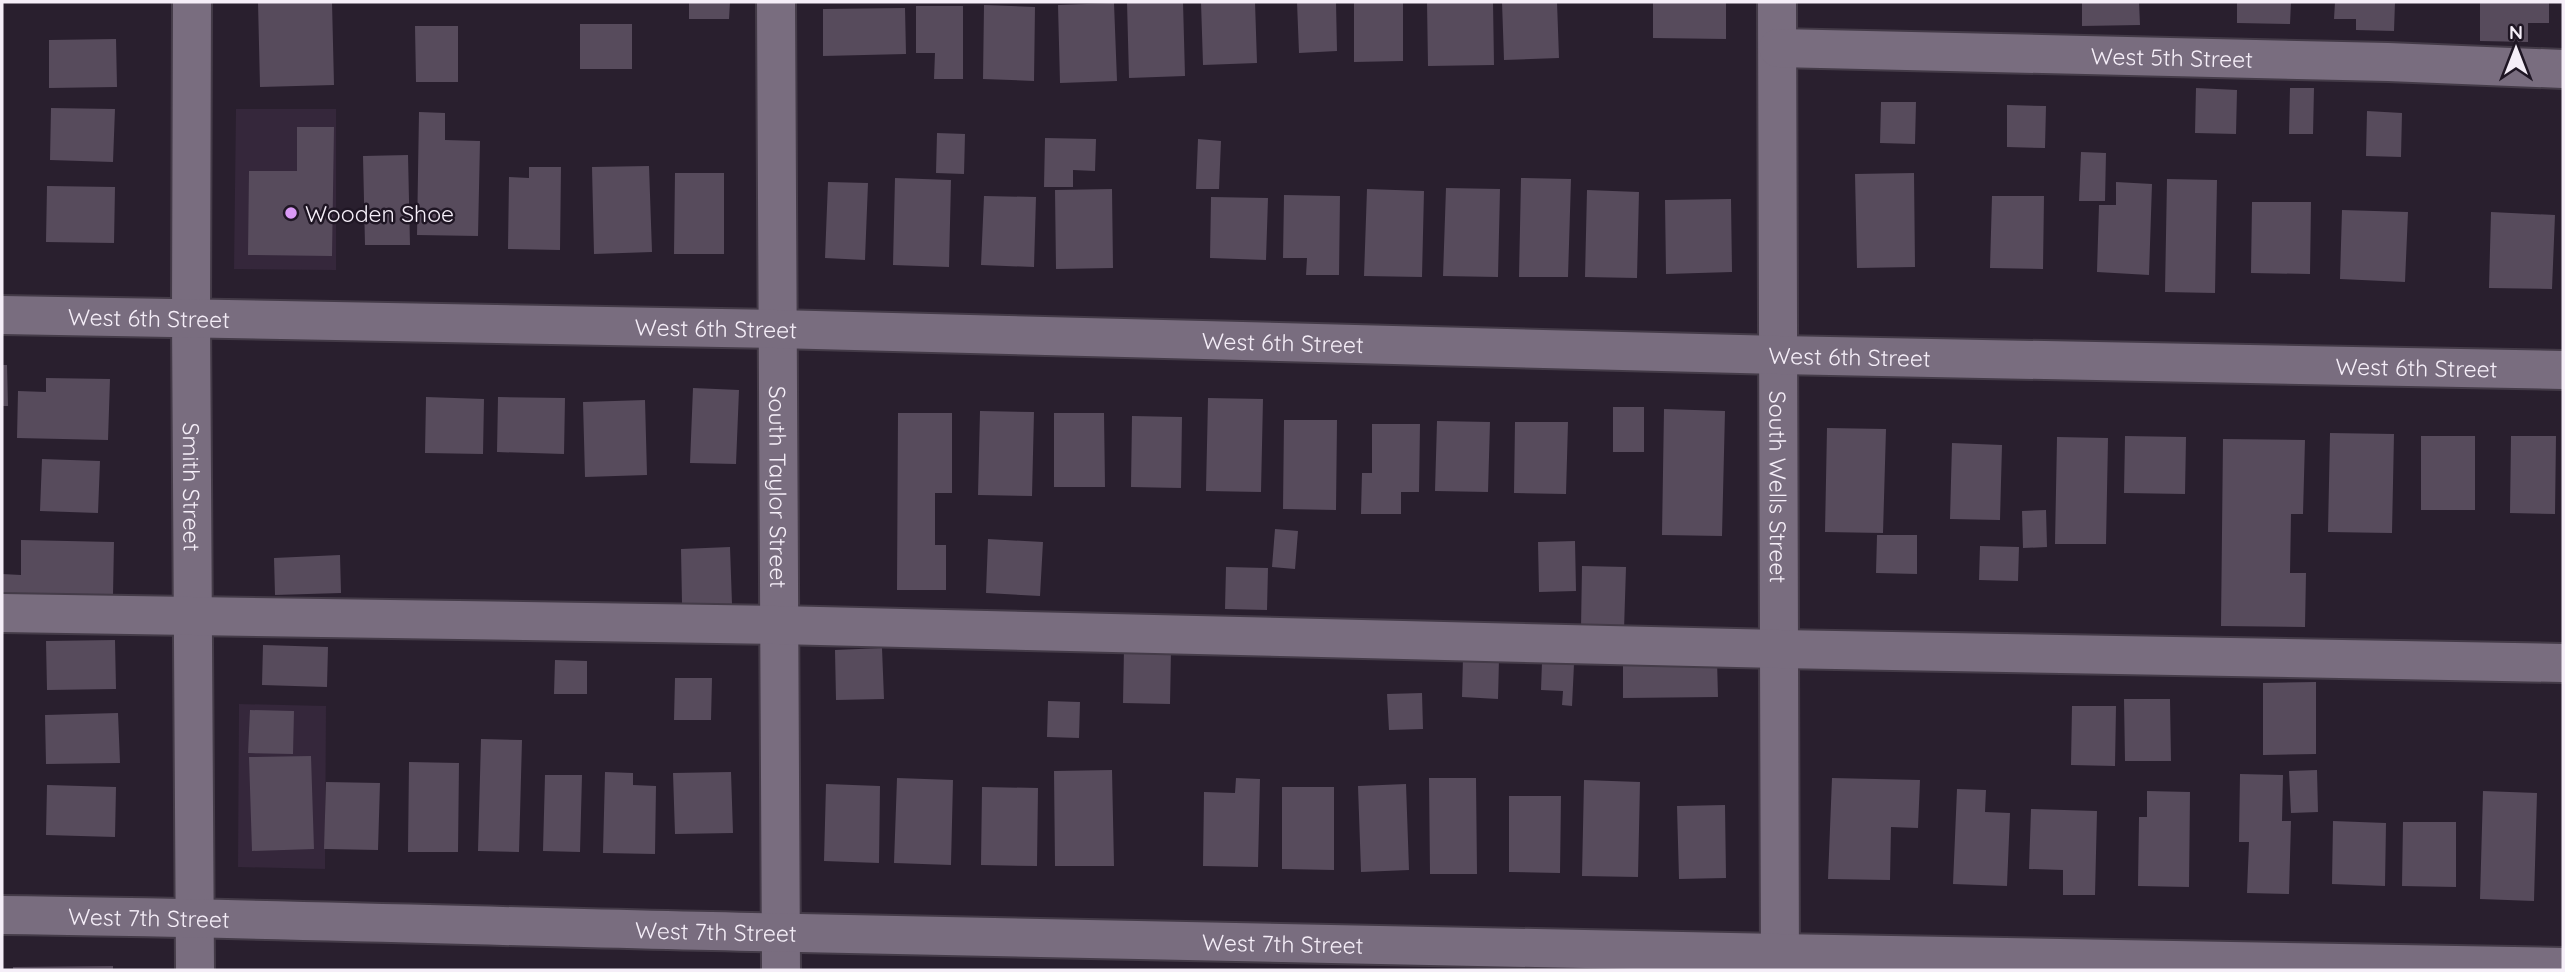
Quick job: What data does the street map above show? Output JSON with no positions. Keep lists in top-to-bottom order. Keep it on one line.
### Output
{"streets":{"street":["West 5th Street","West 6th Street","Smith Street","South Taylor Street","South Wells Street","West 7th Street"]},"crossings":[["West 5th Street","South Wells Street"],["West 6th Street","Smith Street"],["West 6th Street","South Taylor Street"],["West 6th Street","South Wells Street"],["Smith Street","West 7th Street"],["South Taylor Street","West 7th Street"],["South Wells Street","West 7th Street"]],"places":["Wooden Shoe"],"north":"top"}
